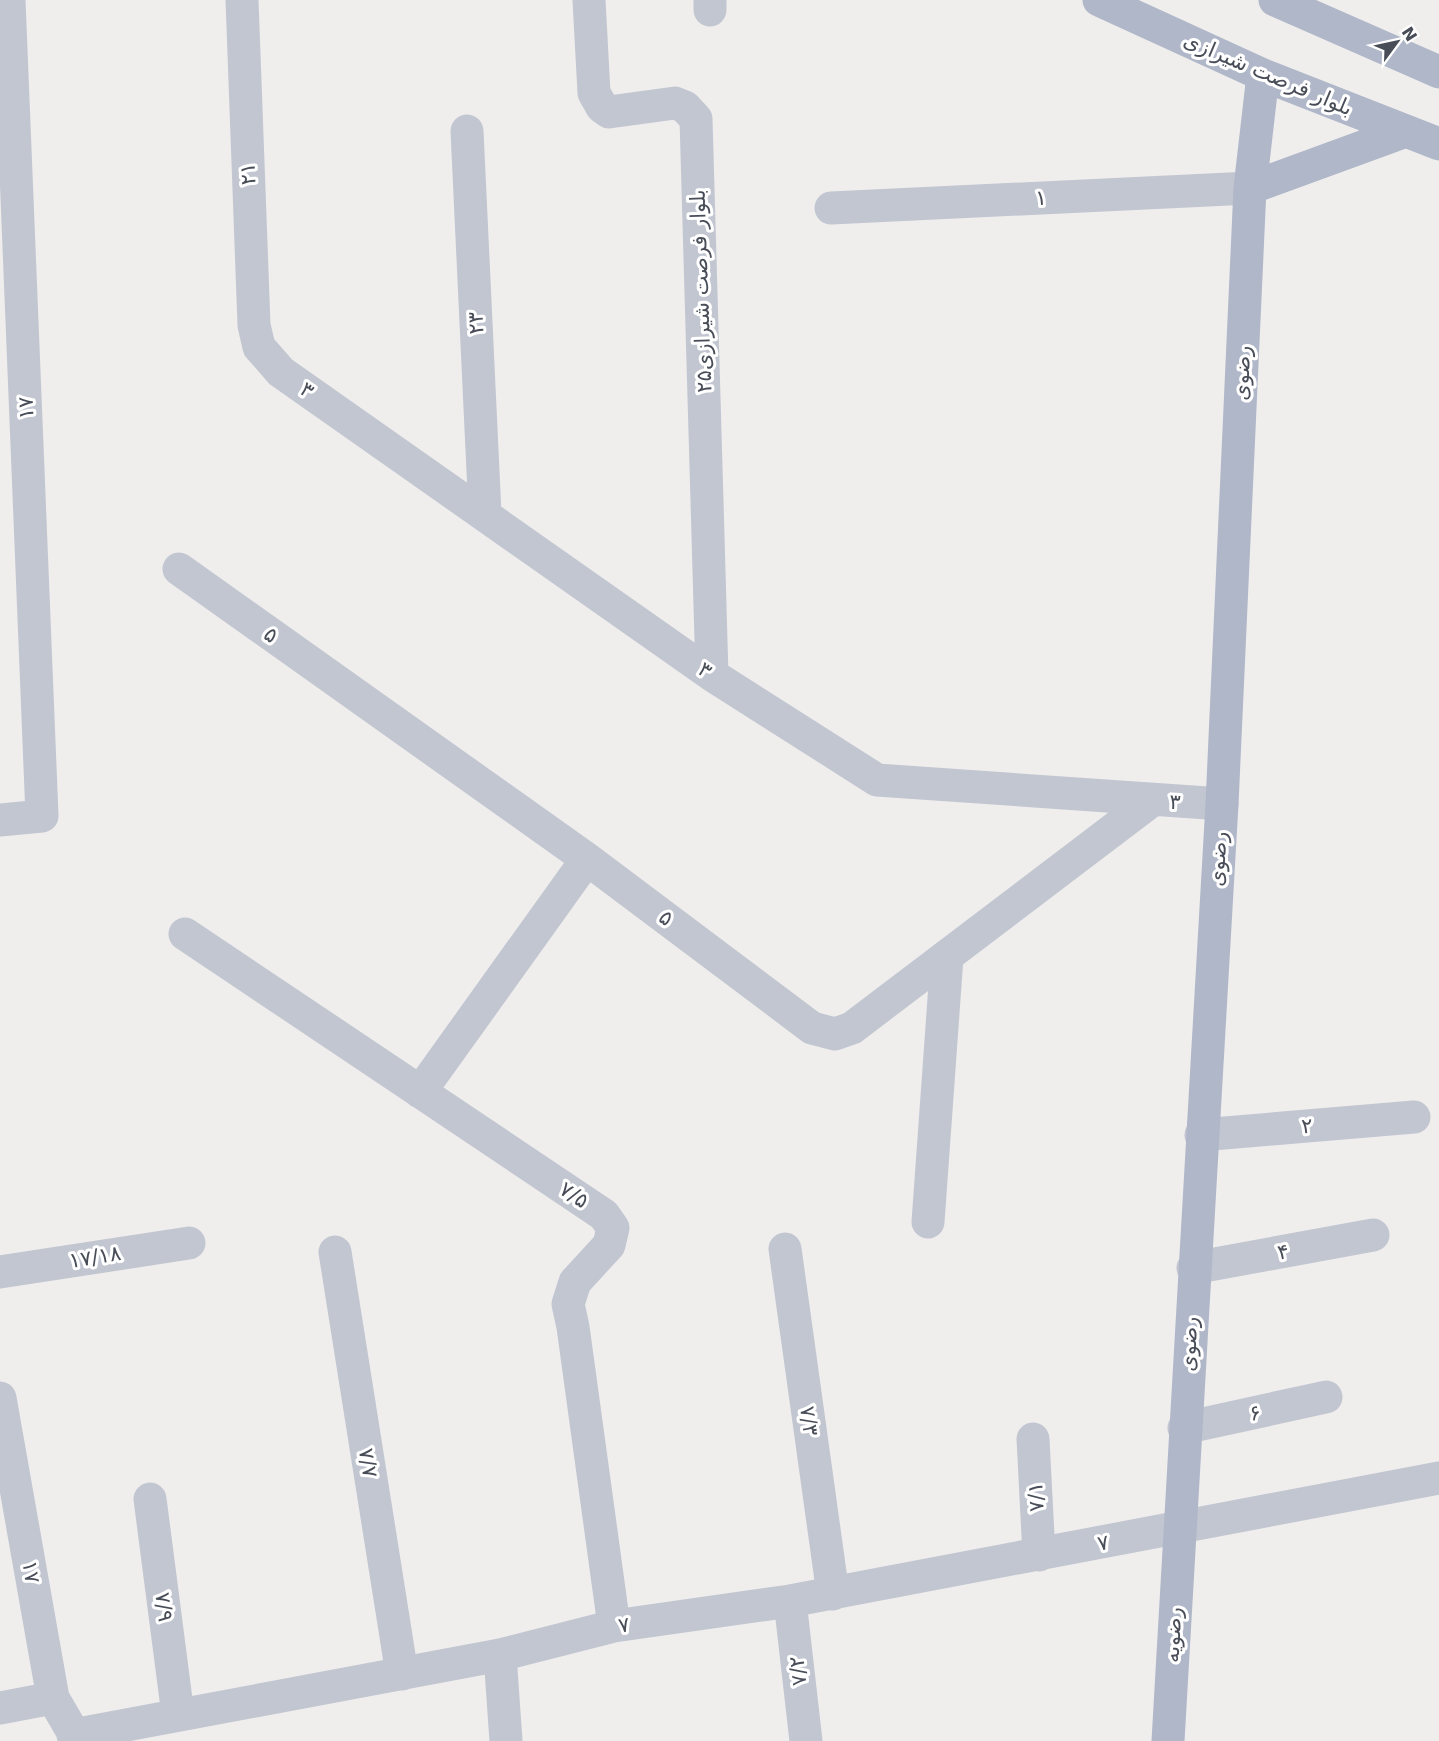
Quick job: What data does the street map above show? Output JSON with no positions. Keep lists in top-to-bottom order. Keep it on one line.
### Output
{"streets":{"main road":["بلوار فرصت شیرازی","رضوی","رضویه"],"street":["۲۱","۱","بلوار فرصت شیرازی۲۵","۲۳","۳","۱۷","۵","۲","۷/۵","۴","۱۷/۱۸","۶","۷/۳","۷/۷","۷/۱","۷","۷/۹","۷/۲"]},"crossings":[["بلوار فرصت شیرازی","رضوی"],["۲۱","۳"],["۱","رضوی"],["بلوار فرصت شیرازی۲۵","۳"],["۲۳","۳"],["رضوی","۳"],["رضوی","۲"],["رضوی","۴"],["رضوی","۶"],["رضوی","۷"],["رضوی","رضویه"],["۳","۵"],["۱۷","۷"],["۷/۵","۷"],["۷/۳","۷"],["۷/۷","۷"],["۷/۱","۷"],["۷","۷/۹"],["۷","رضویه"],["۷","۷/۲"]],"north":"top right"}
